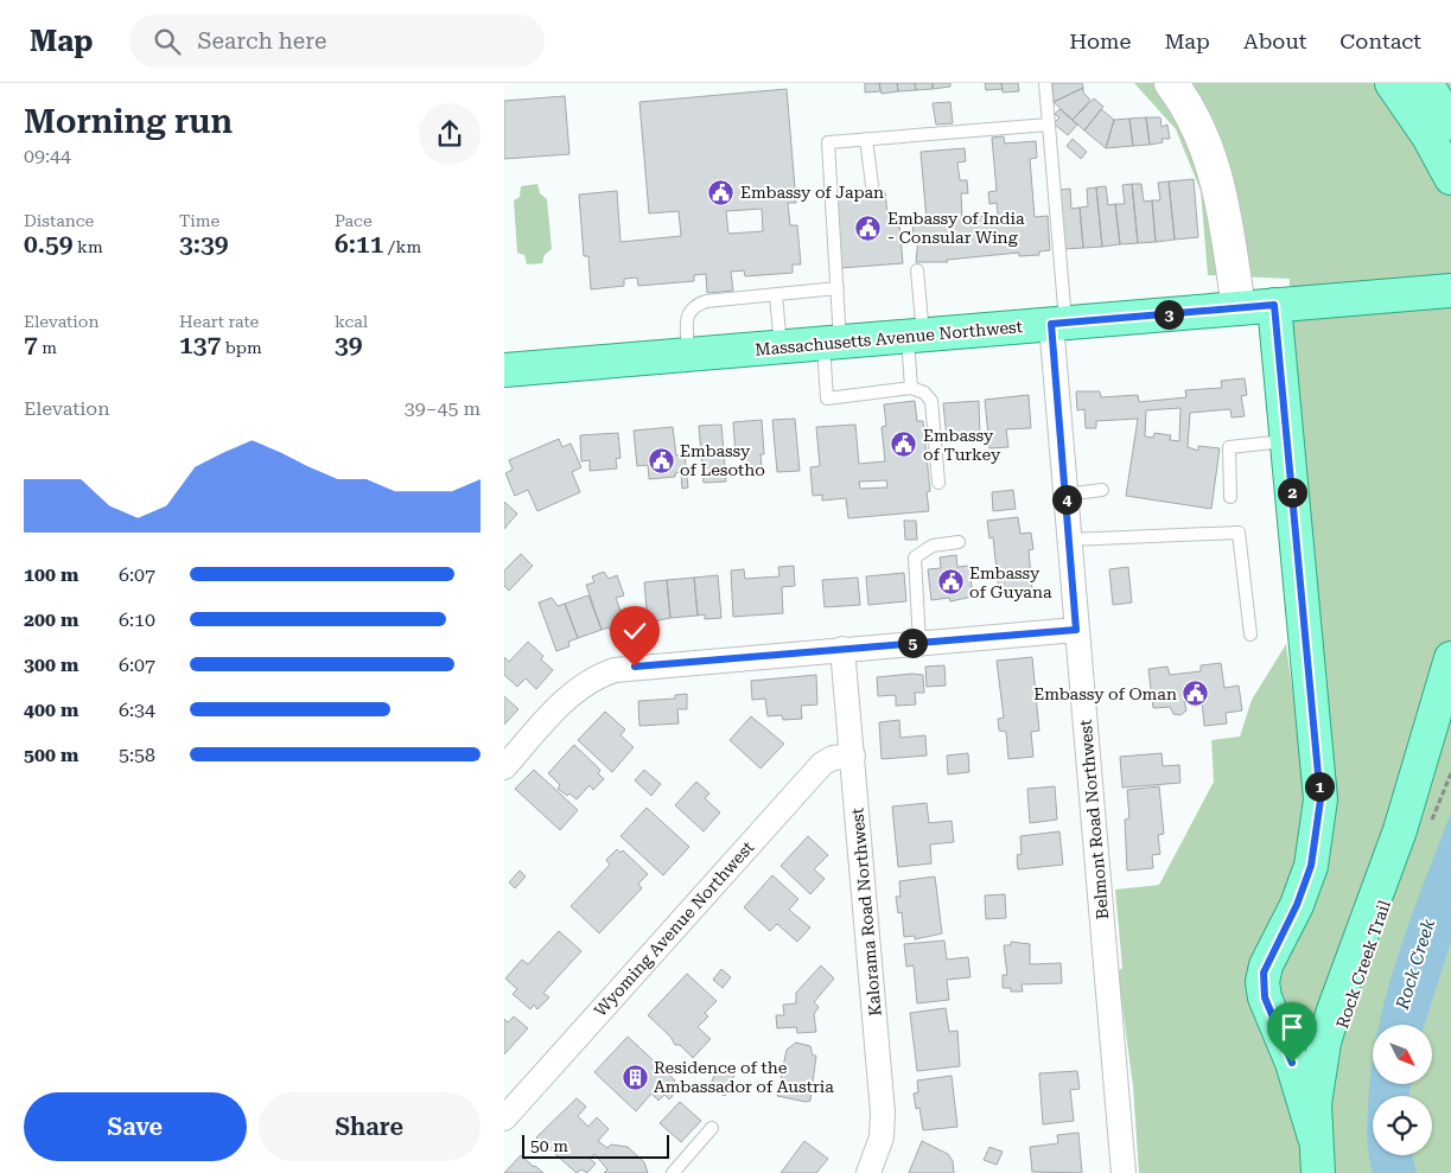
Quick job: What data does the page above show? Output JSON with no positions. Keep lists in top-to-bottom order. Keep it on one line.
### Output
{"streets":{"main road":["Massachusetts Avenue Northwest"],"street":["Belmont Road Northwest","Kalorama Road Northwest","Wyoming Avenue Northwest"]},"crossings":[["Massachusetts Avenue Northwest","Belmont Road Northwest"],["Kalorama Road Northwest","Wyoming Avenue Northwest"]],"water":["Rock Creek"],"places":{"public building":["Embassy of Japan","Embassy of India - Consular Wing","Embassy of Turkey","Embassy of Lesotho","Embassy of Guyana","Embassy of Oman"],"building":["Residence of the Ambassador of Austria"]},"scale_bar":"50 m","north":"bottom right","page":{"header":"Map","search":"Search here","nav":["Home","Map","About","Contact"],"heading":["Morning run","09:44"],"stats":[["Distance","0.59 km"],["Time","3:39"],["Pace","6:11 /km"],["Elevation","7 m"],["Heart rate","137 bpm"],["kcal","39"]],"pins":["3","2","4","5","1"],"chart":["Elevation","39–45 m"],"list":[{"name":"100 m","note":"6:07"},{"name":"200 m","note":"6:10"},{"name":"300 m","note":"6:07"},{"name":"400 m","note":"6:34"},{"name":"500 m","note":"5:58"}],"buttons":["Save","Share"],"scale":"50 m"}}
